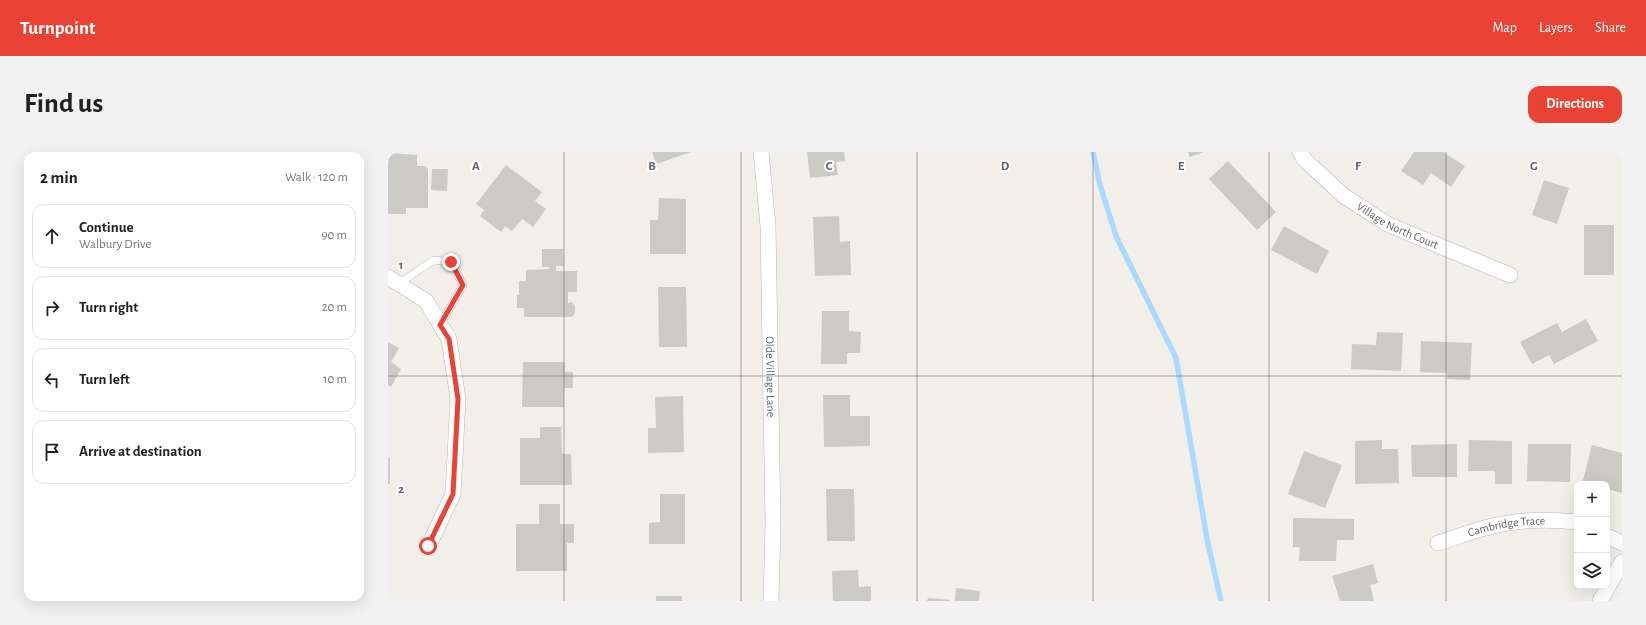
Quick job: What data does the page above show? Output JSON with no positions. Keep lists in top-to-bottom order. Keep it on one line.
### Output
{"streets":{"street":["Village North Court","Olde Village Lane","Cambridge Trace"]},"page":{"header":"Turnpoint","nav":["Map","Layers","Share"],"buttons":"Directions","title":"Find us","heading":["2 min","Walk · 120 m"],"list":[["Continue","Walbury Drive","90 m"],["Turn right","20 m"],["Turn left","10 m"],"Arrive at destination"],"map_buttons":["+","−"]},"grid":{"columns":["A","B","C","D","E","F","G"],"rows":["1","2"]}}
